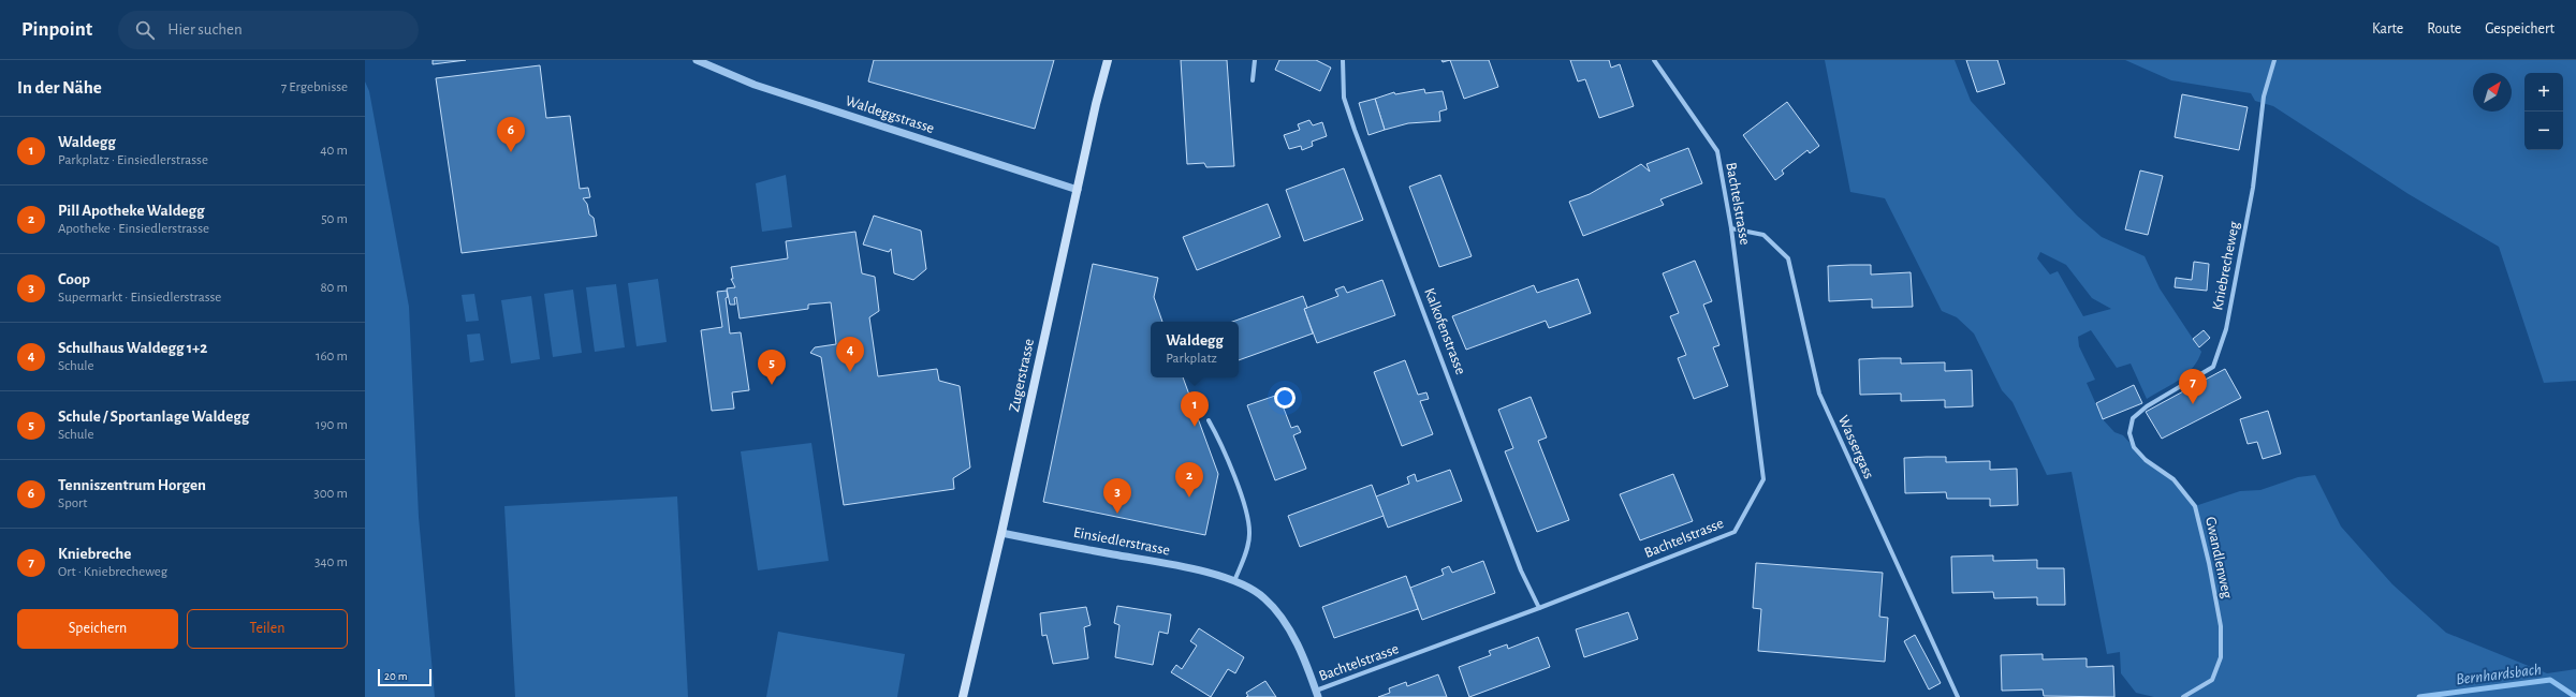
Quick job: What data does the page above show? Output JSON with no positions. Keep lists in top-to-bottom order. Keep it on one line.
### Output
{"streets":{"main road":["Zugerstrasse"],"street":["Waldeggstrasse","Bachtelstrasse","Kniebrecheweg","Kalkofenstrasse","Wassergass","Einsiedlerstrasse","Gwandlenweg"]},"crossings":[["Waldeggstrasse","Zugerstrasse"],["Bachtelstrasse","Kalkofenstrasse"],["Bachtelstrasse","Wassergass"],["Bachtelstrasse","Einsiedlerstrasse"],["Kniebrecheweg","Gwandlenweg"],["Zugerstrasse","Einsiedlerstrasse"]],"water":["Bernhardsbach"],"scale_bar":"20 m","north":"top right","page":{"header":"Pinpoint","search":"Hier suchen","nav":["Karte","Route","Gespeichert"],"heading":["In der Nähe","7 Ergebnisse"],"map_buttons":["+","−"],"list":[{"mark":"1","name":"Waldegg","note":"Parkplatz · Einsiedlerstrasse","value":"40 m"},{"mark":"2","name":"Pill Apotheke Waldegg","note":"Apotheke · Einsiedlerstrasse","value":"50 m"},{"mark":"3","name":"Coop","note":"Supermarkt · Einsiedlerstrasse","value":"80 m"},{"mark":"4","name":"Schulhaus Waldegg 1+2","note":"Schule","value":"160 m"},{"mark":"5","name":"Schule / Sportanlage Waldegg","note":"Schule","value":"190 m"},{"mark":"6","name":"Tenniszentrum Horgen","note":"Sport","value":"300 m"},{"mark":"7","name":"Kniebreche","note":"Ort · Kniebrecheweg","value":"340 m"}],"pins":["6","4","5","7","1","2","3"],"popup":["Waldegg","Parkplatz"],"buttons":["Speichern","Teilen"],"scale":"20 m"}}
